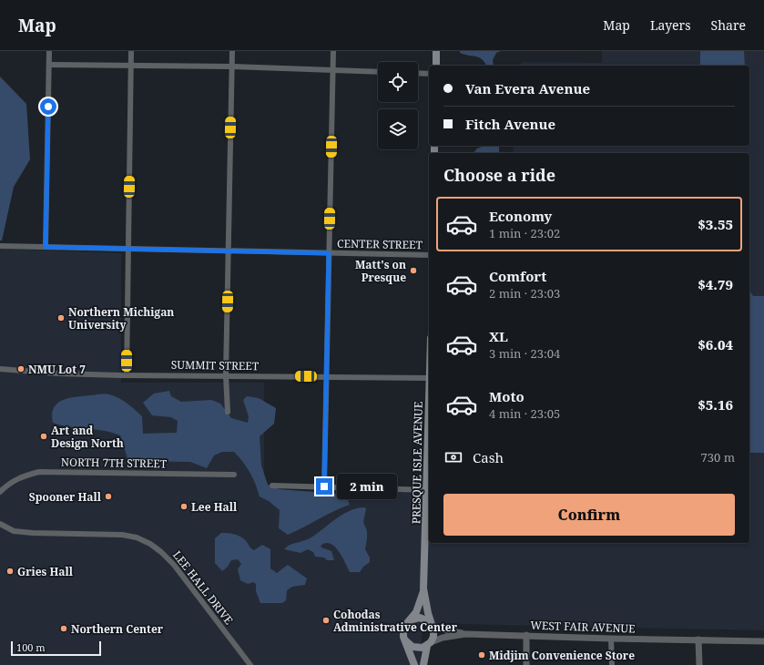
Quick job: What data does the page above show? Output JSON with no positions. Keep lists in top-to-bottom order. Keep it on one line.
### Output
{"streets":{"main road":["PRESQUE ISLE AVENUE","WEST FAIR AVENUE"],"street":["CENTER STREET","SUMMIT STREET","NORTH 7TH STREET","LEE HALL DRIVE"]},"crossings":[["PRESQUE ISLE AVENUE","WEST FAIR AVENUE"]],"places":["Matt's on Presque","Northern Michigan University","NMU Lot 7","Art and Design North","Spooner Hall","Lee Hall","Gries Hall","Cohodas Administrative Center","Northern Center","Midjim Convenience Store"],"scale_bar":"100 m","page":{"header":"Map","nav":["Map","Layers","Share"],"banner":["Van Evera Avenue","Fitch Avenue"],"heading":"Choose a ride","list":[{"name":"Economy","note":"1 min · 23:02","value":"$3.55"},{"name":"Comfort","note":"2 min · 23:03","value":"$4.79"},{"name":"XL","note":"3 min · 23:04","value":"$6.04"},{"name":"Moto","note":"4 min · 23:05","value":"$5.16"}],"pay":["Cash","730 m"],"bubble":"2 min","buttons":"Confirm","scale":"100 m"}}
